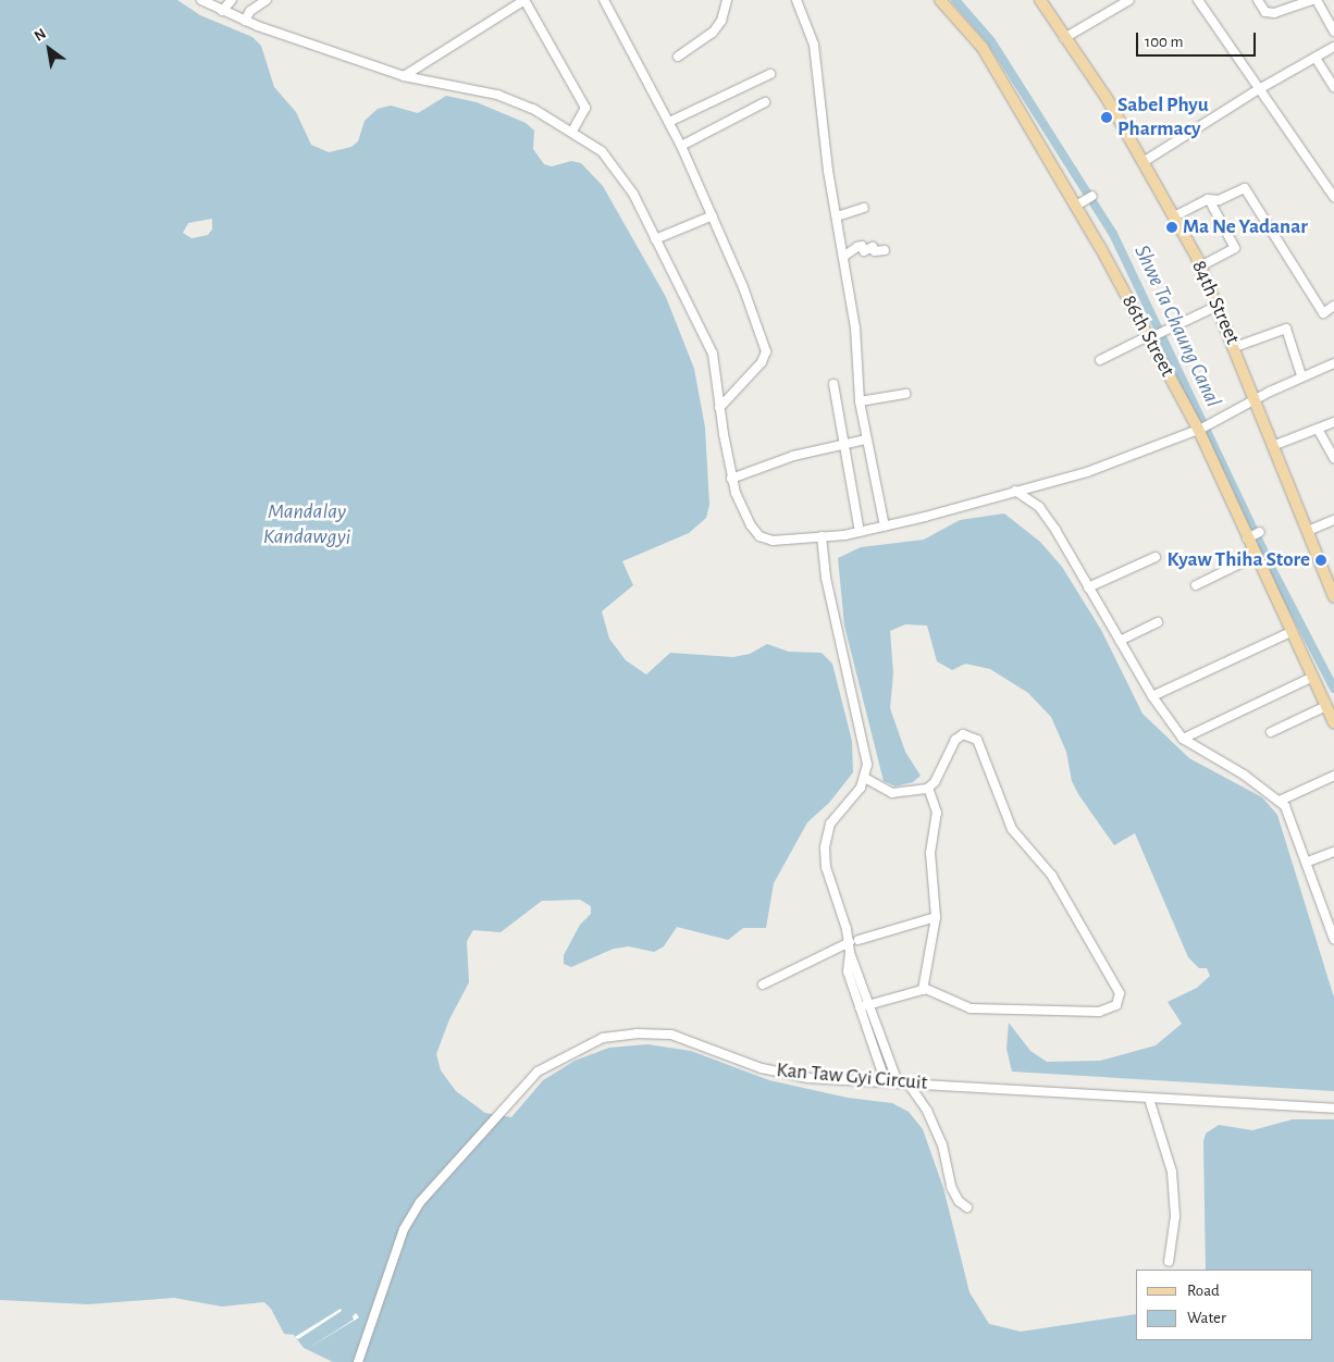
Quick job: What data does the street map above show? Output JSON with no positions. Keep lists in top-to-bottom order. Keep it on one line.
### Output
{"streets":{"main road":["84th Street","86th Street"],"street":["Kan Taw Gyi Circuit"]},"water":["Shwe Ta Chaung Canal","Mandalay Kandawgyi"],"places":["Sabel Phyu Pharmacy","Ma Ne Yadanar","Kyaw Thiha Store"],"legend":["Road","Water"],"scale_bar":"100 m","north":"top left"}
